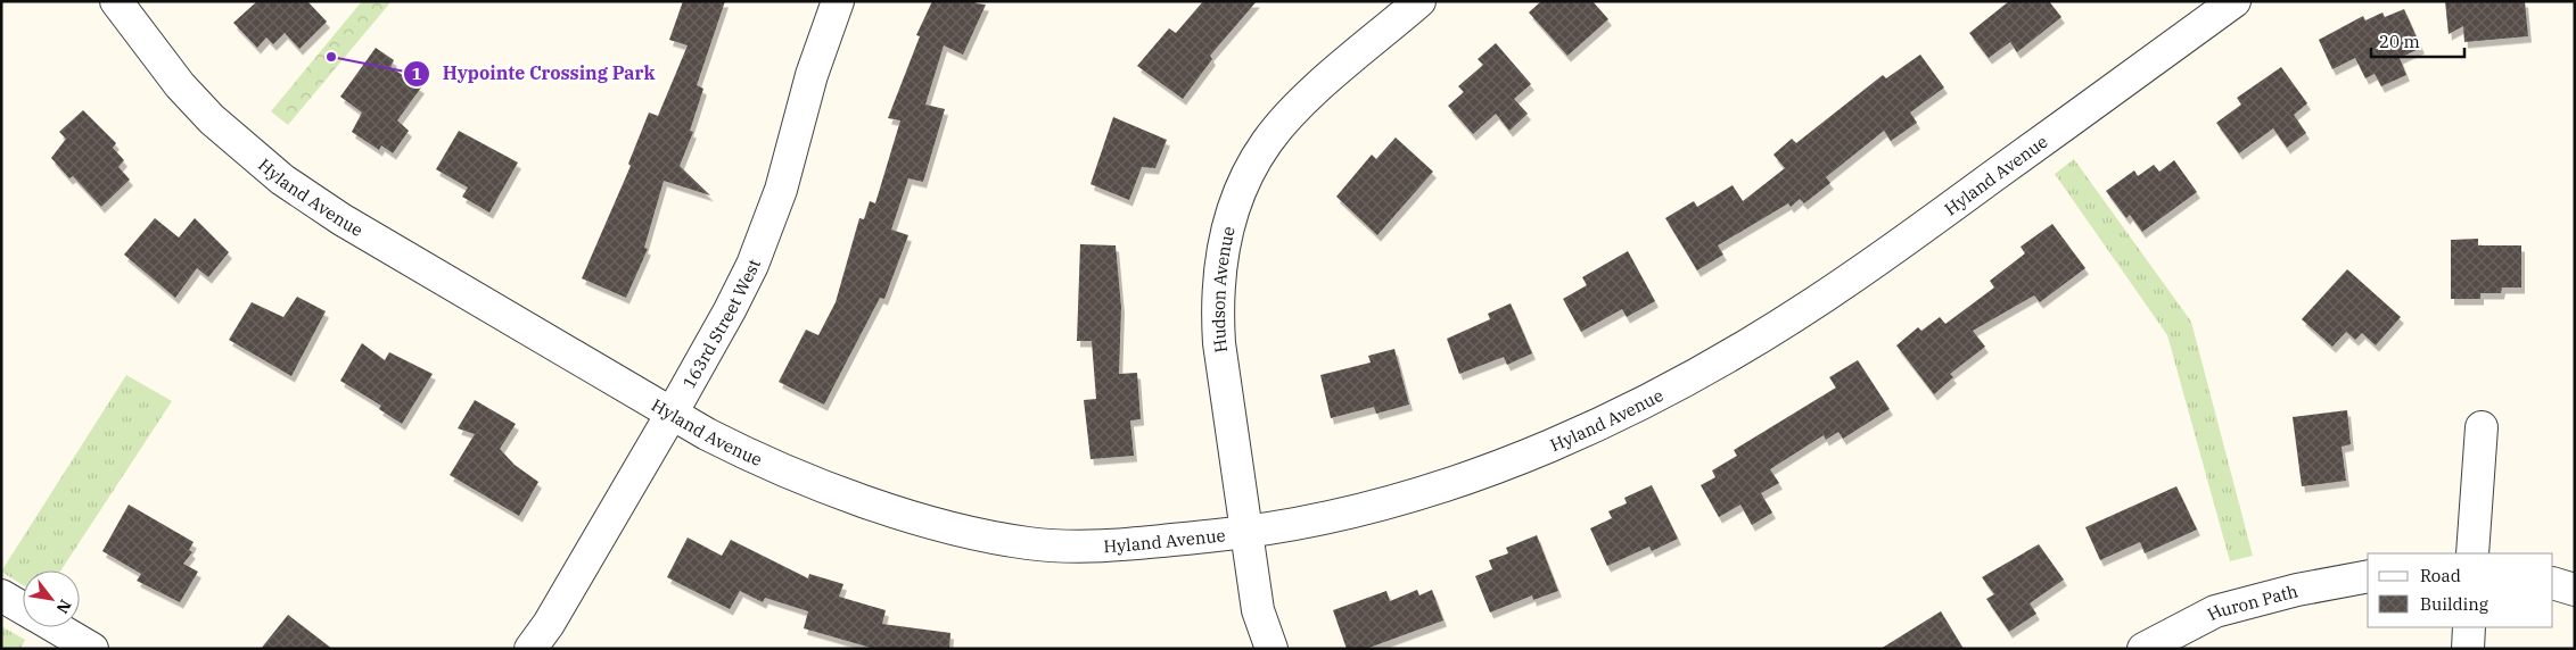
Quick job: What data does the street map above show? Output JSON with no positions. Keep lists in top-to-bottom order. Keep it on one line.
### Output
{"streets":{"street":["Hyland Avenue","Hudson Avenue","163rd Street West","Huron Path"]},"crossings":[["Hyland Avenue","Hudson Avenue"],["Hyland Avenue","163rd Street West"]],"places":["Hypointe Crossing Park"],"legend":["Road","Building"],"scale_bar":"20 m","north":"bottom right"}
